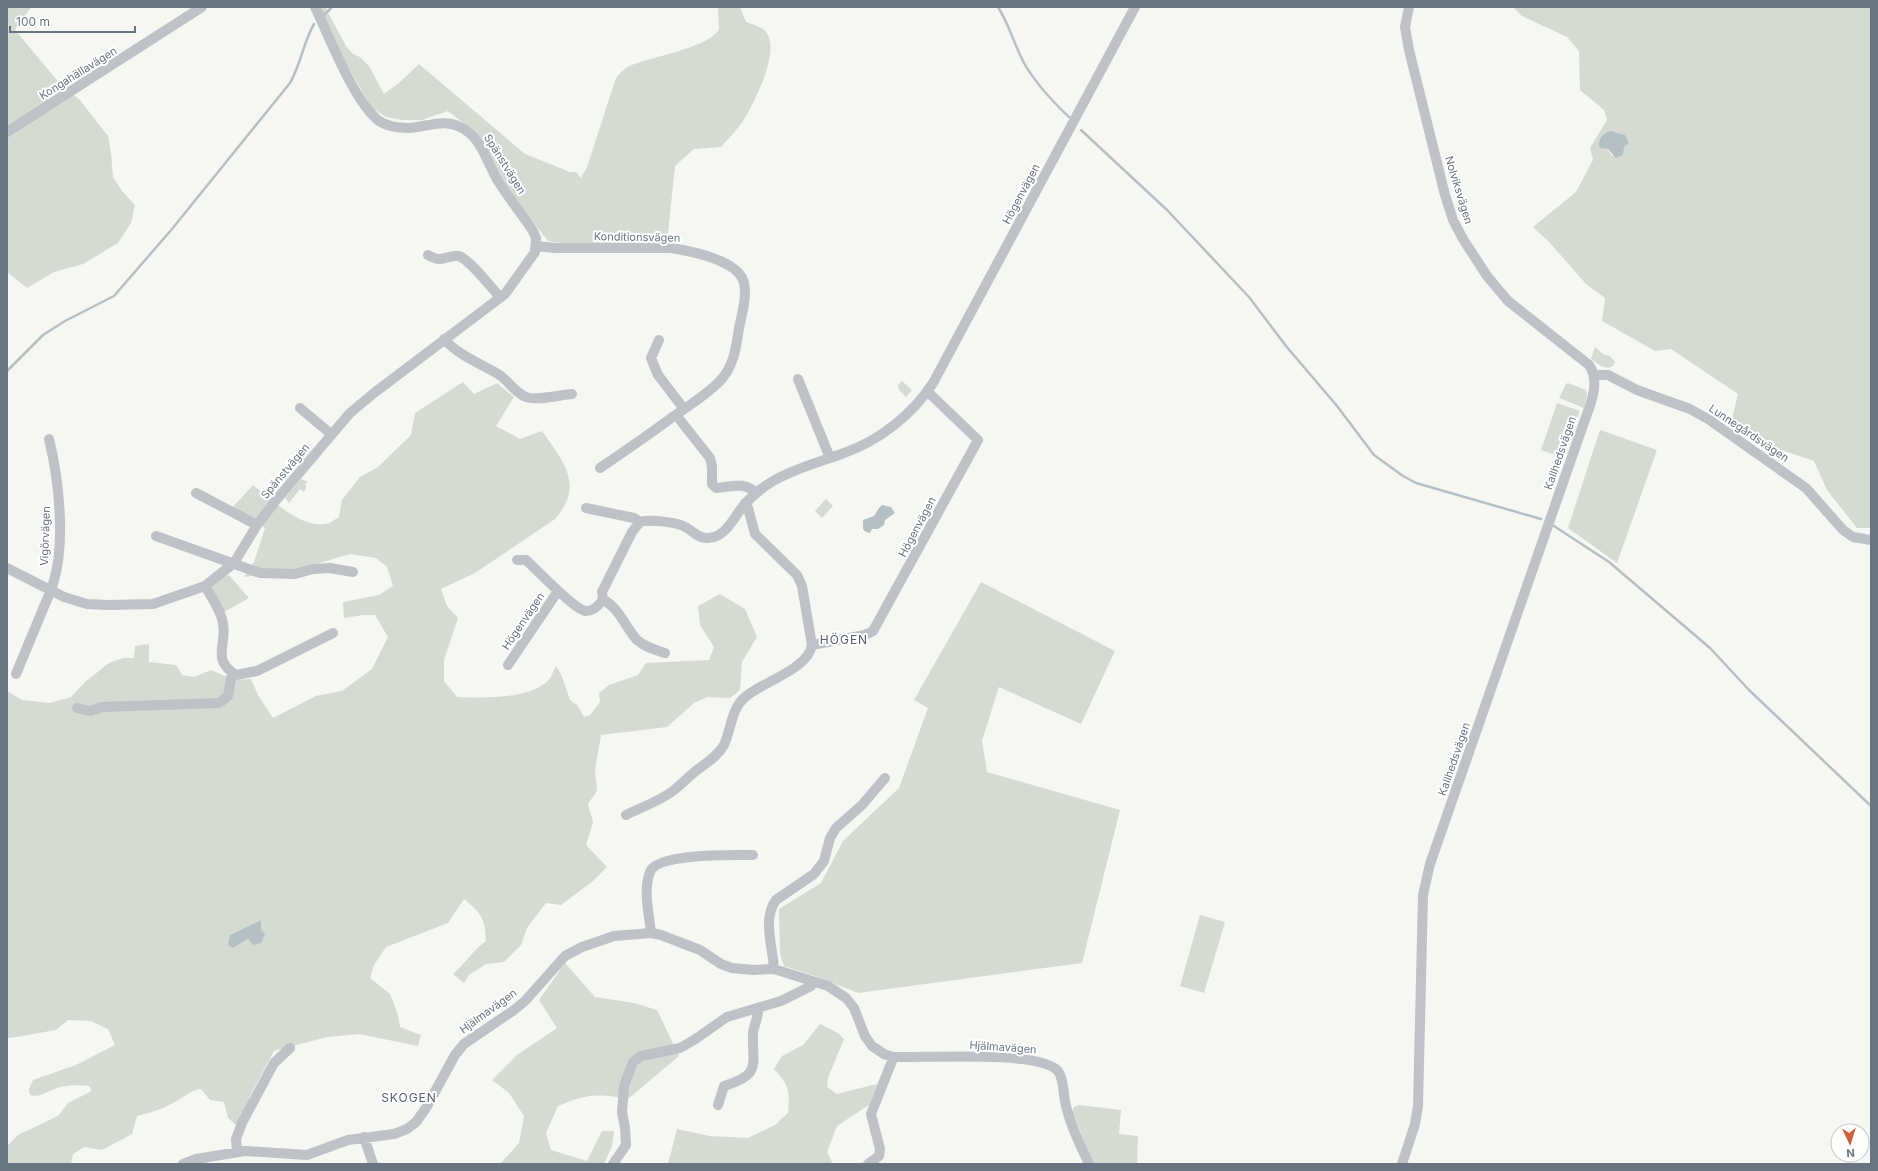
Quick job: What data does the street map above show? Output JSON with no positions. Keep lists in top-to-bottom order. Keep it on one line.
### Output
{"streets":{"street":["Kongahällavägen","Spänstvägen","Nolviksvägen","Högenvägen","Konditionsvägen","Lunnegårdsvägen","Kallhedsvägen","Vigörvägen","Hjälmavägen"]},"crossings":[["Spänstvägen","Konditionsvägen"],["Spänstvägen","Vigörvägen"],["Nolviksvägen","Lunnegårdsvägen"],["Nolviksvägen","Kallhedsvägen"],["Lunnegårdsvägen","Kallhedsvägen"]],"districts":["HÖGEN","SKOGEN"],"scale_bar":"100 m","north":"bottom"}
